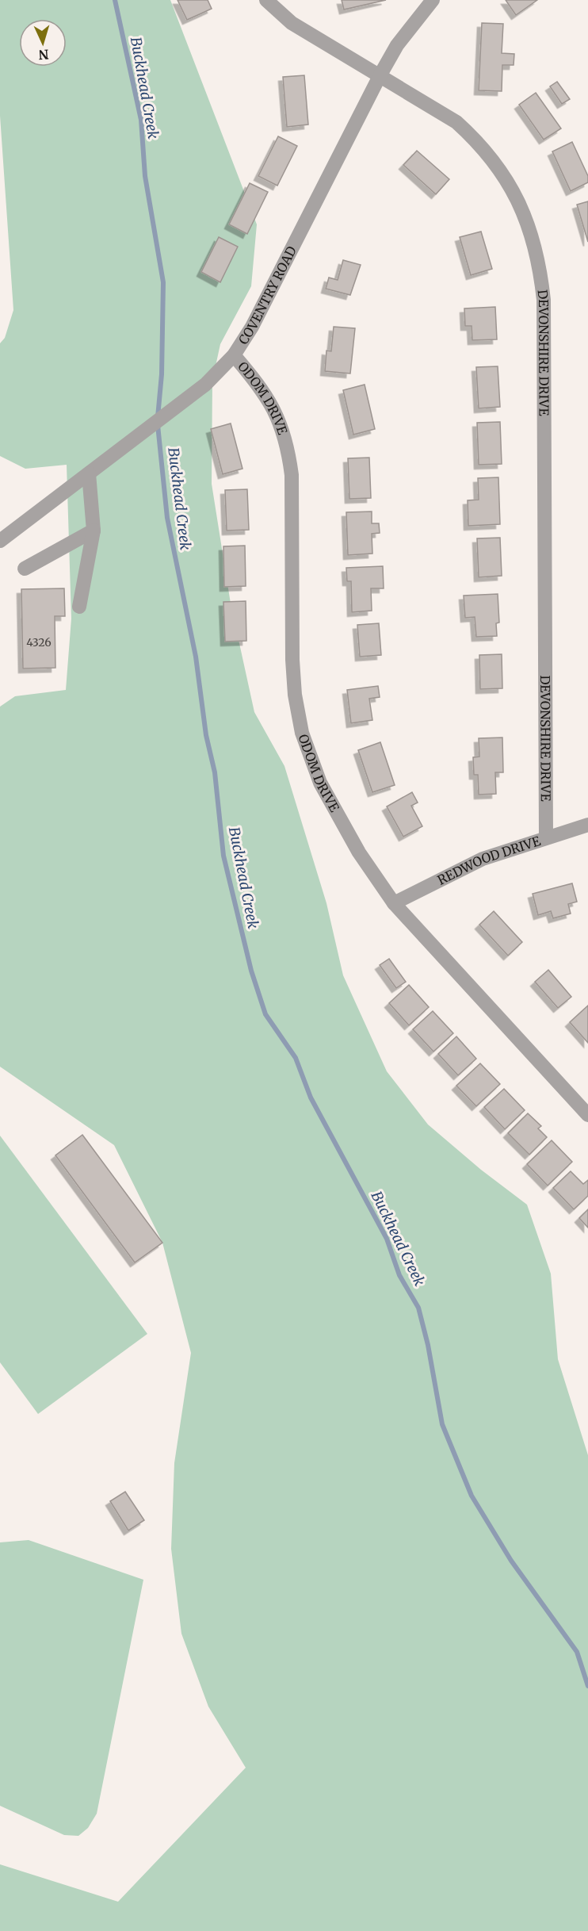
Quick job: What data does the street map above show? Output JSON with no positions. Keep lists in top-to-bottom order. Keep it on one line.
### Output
{"streets":{"street":["COVENTRY ROAD","DEVONSHIRE DRIVE","ODOM DRIVE","REDWOOD DRIVE"]},"crossings":[["COVENTRY ROAD","DEVONSHIRE DRIVE"],["COVENTRY ROAD","ODOM DRIVE"],["DEVONSHIRE DRIVE","REDWOOD DRIVE"],["ODOM DRIVE","REDWOOD DRIVE"]],"water":["Buckhead Creek"],"house_numbers":["4326"],"north":"bottom"}
